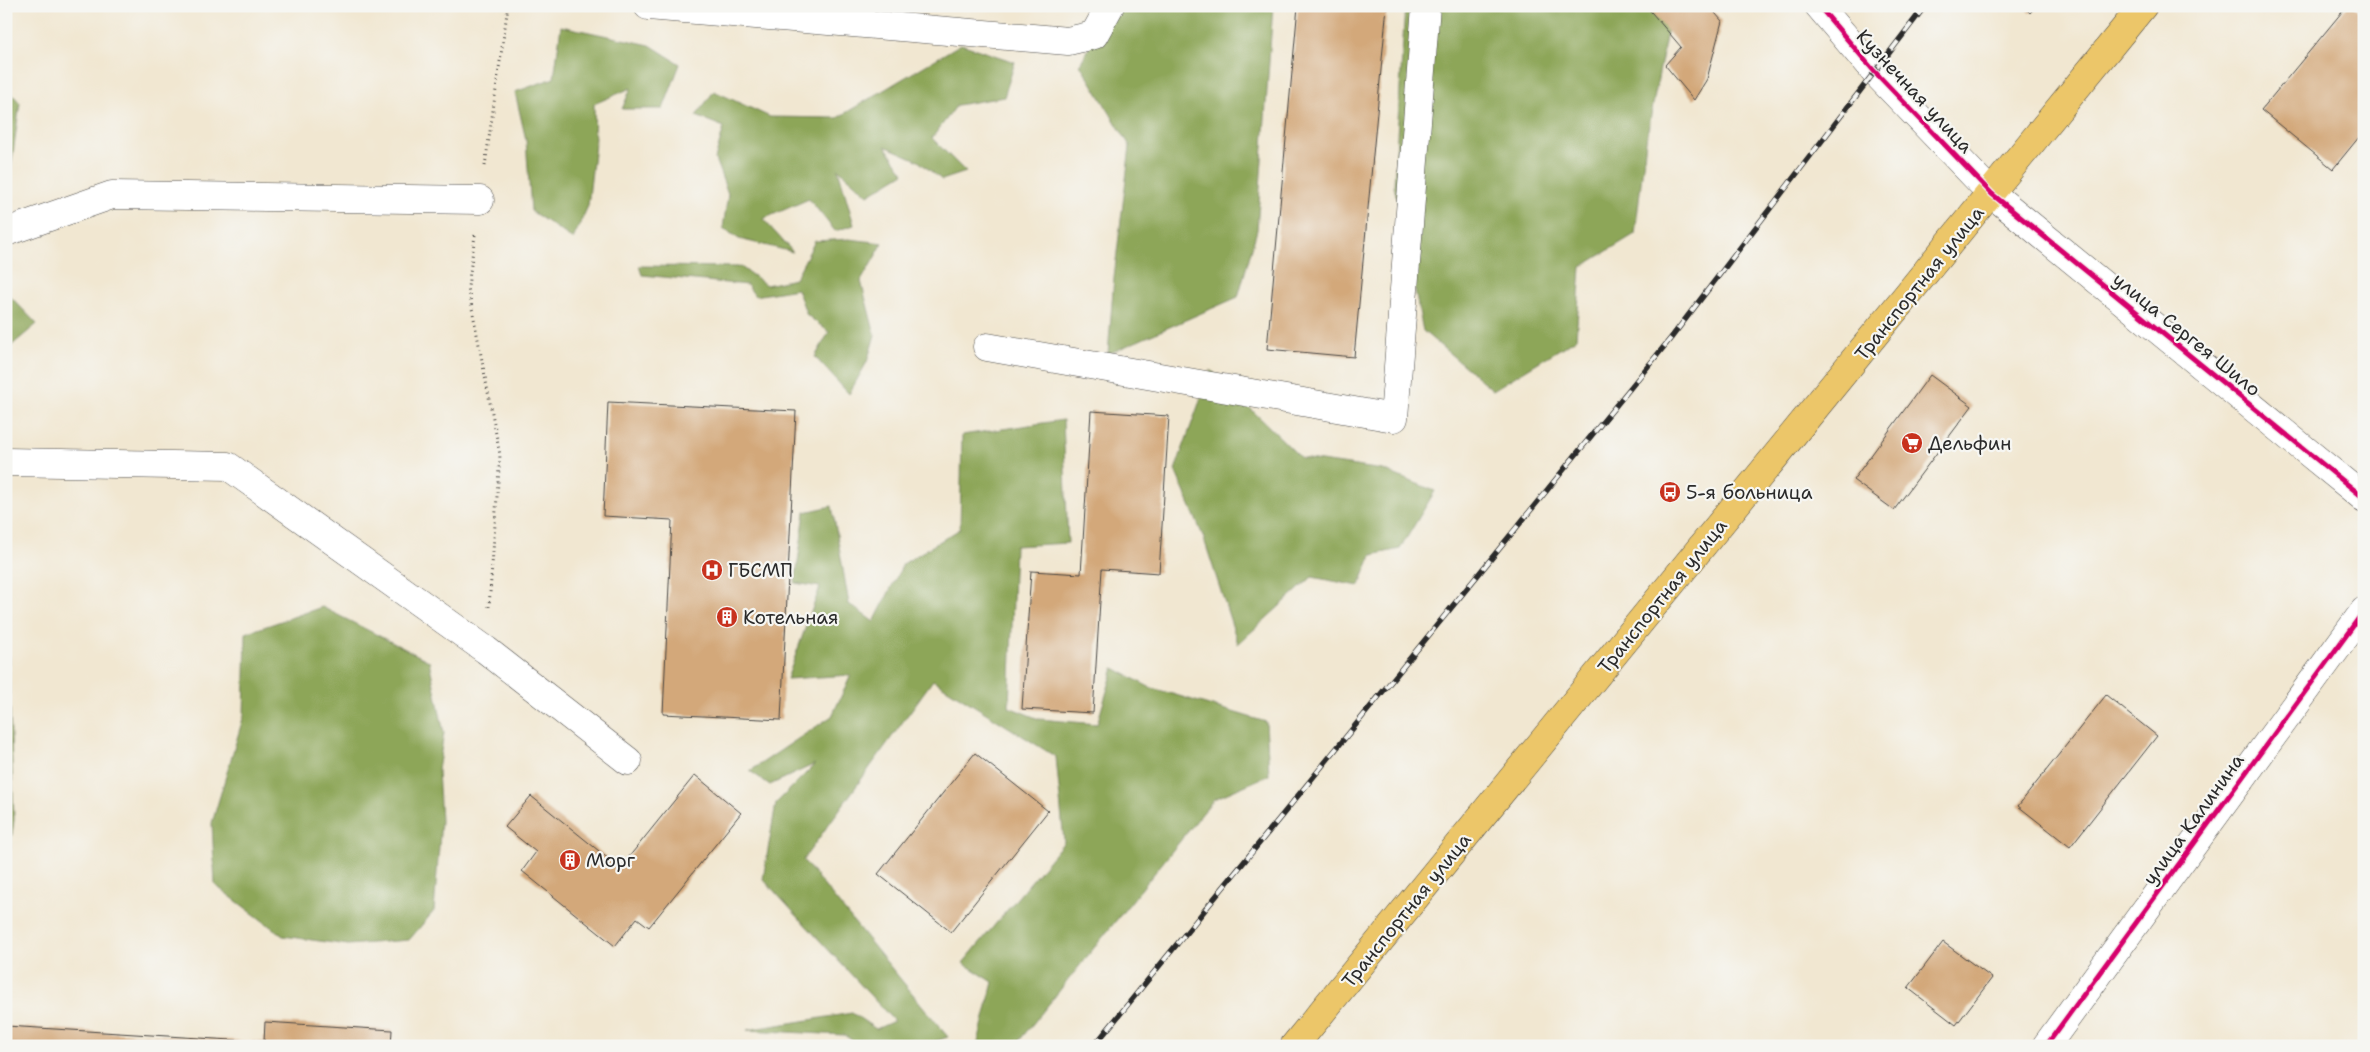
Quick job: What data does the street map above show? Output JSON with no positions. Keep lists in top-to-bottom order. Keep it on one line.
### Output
{"streets":{"main road":["Транспортная улица"],"street":["Кузнечная улица","улица Сергея Шило","улица Калинина"]},"crossings":[["Кузнечная улица","Транспортная улица"],["Кузнечная улица","улица Сергея Шило"],["Транспортная улица","улица Сергея Шило"]],"places":{"supermarket":["Дельфин"],"bus stop":["5-я больница"],"hospital":["ГБСМП"],"building":["Котельная","Морг"]}}
